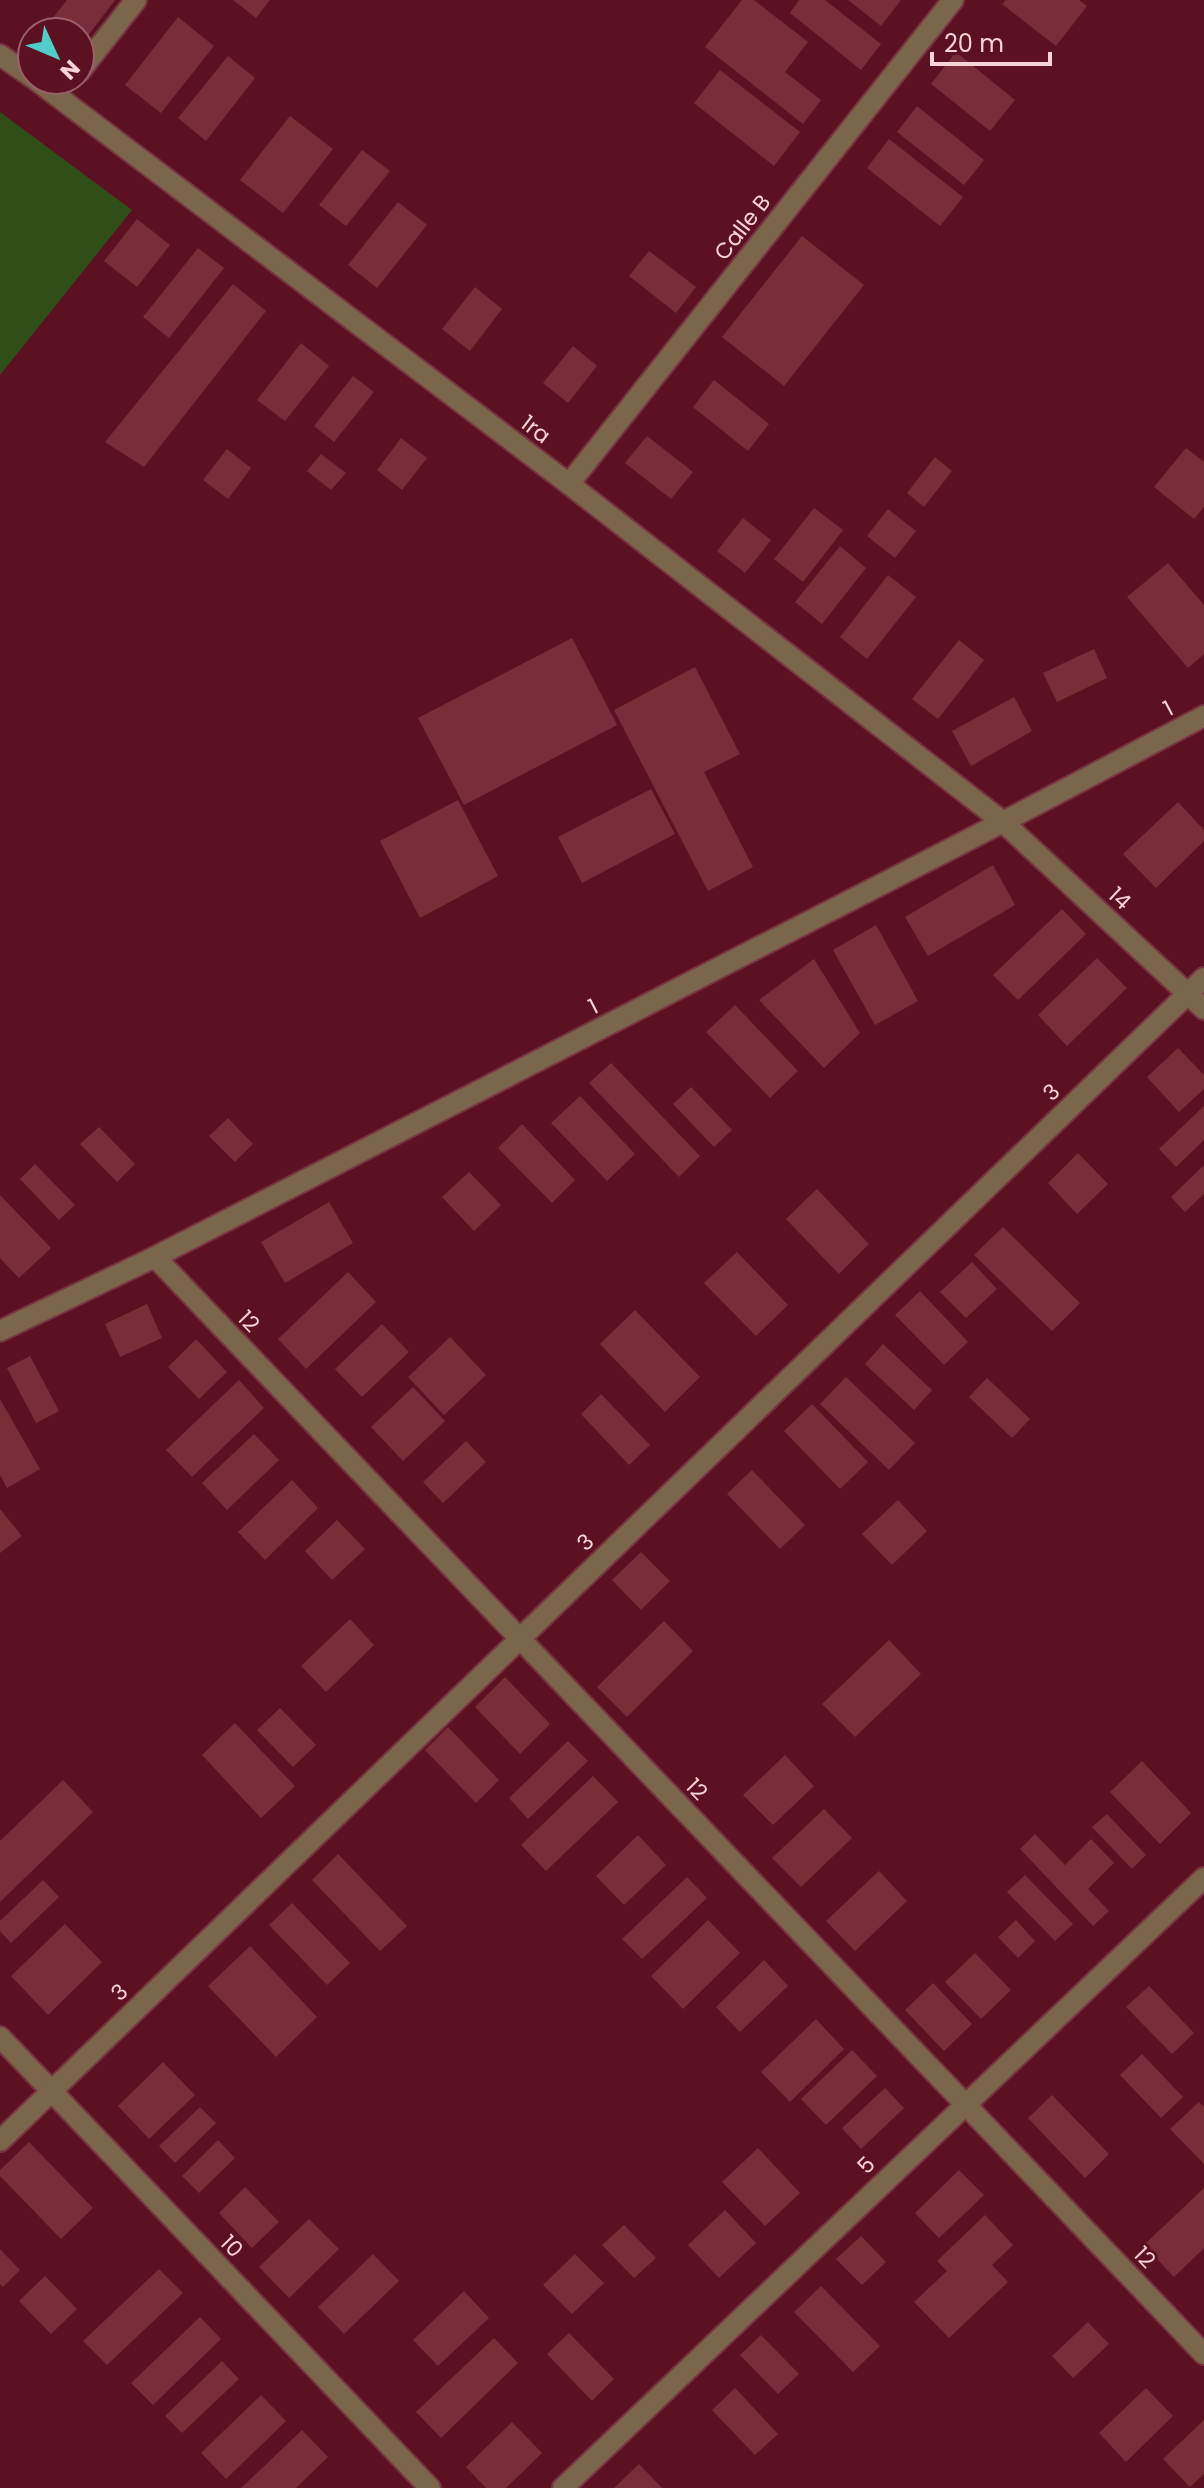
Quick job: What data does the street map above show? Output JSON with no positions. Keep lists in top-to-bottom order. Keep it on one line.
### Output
{"streets":{"street":["Calle B","1ra","1","14","3","12","5","10"]},"crossings":[["Calle B","1ra"],["1ra","1"],["1ra","14"],["1","14"],["1","12"],["14","3"],["3","12"],["3","10"],["12","5"]],"scale_bar":"20 m","north":"bottom right"}
